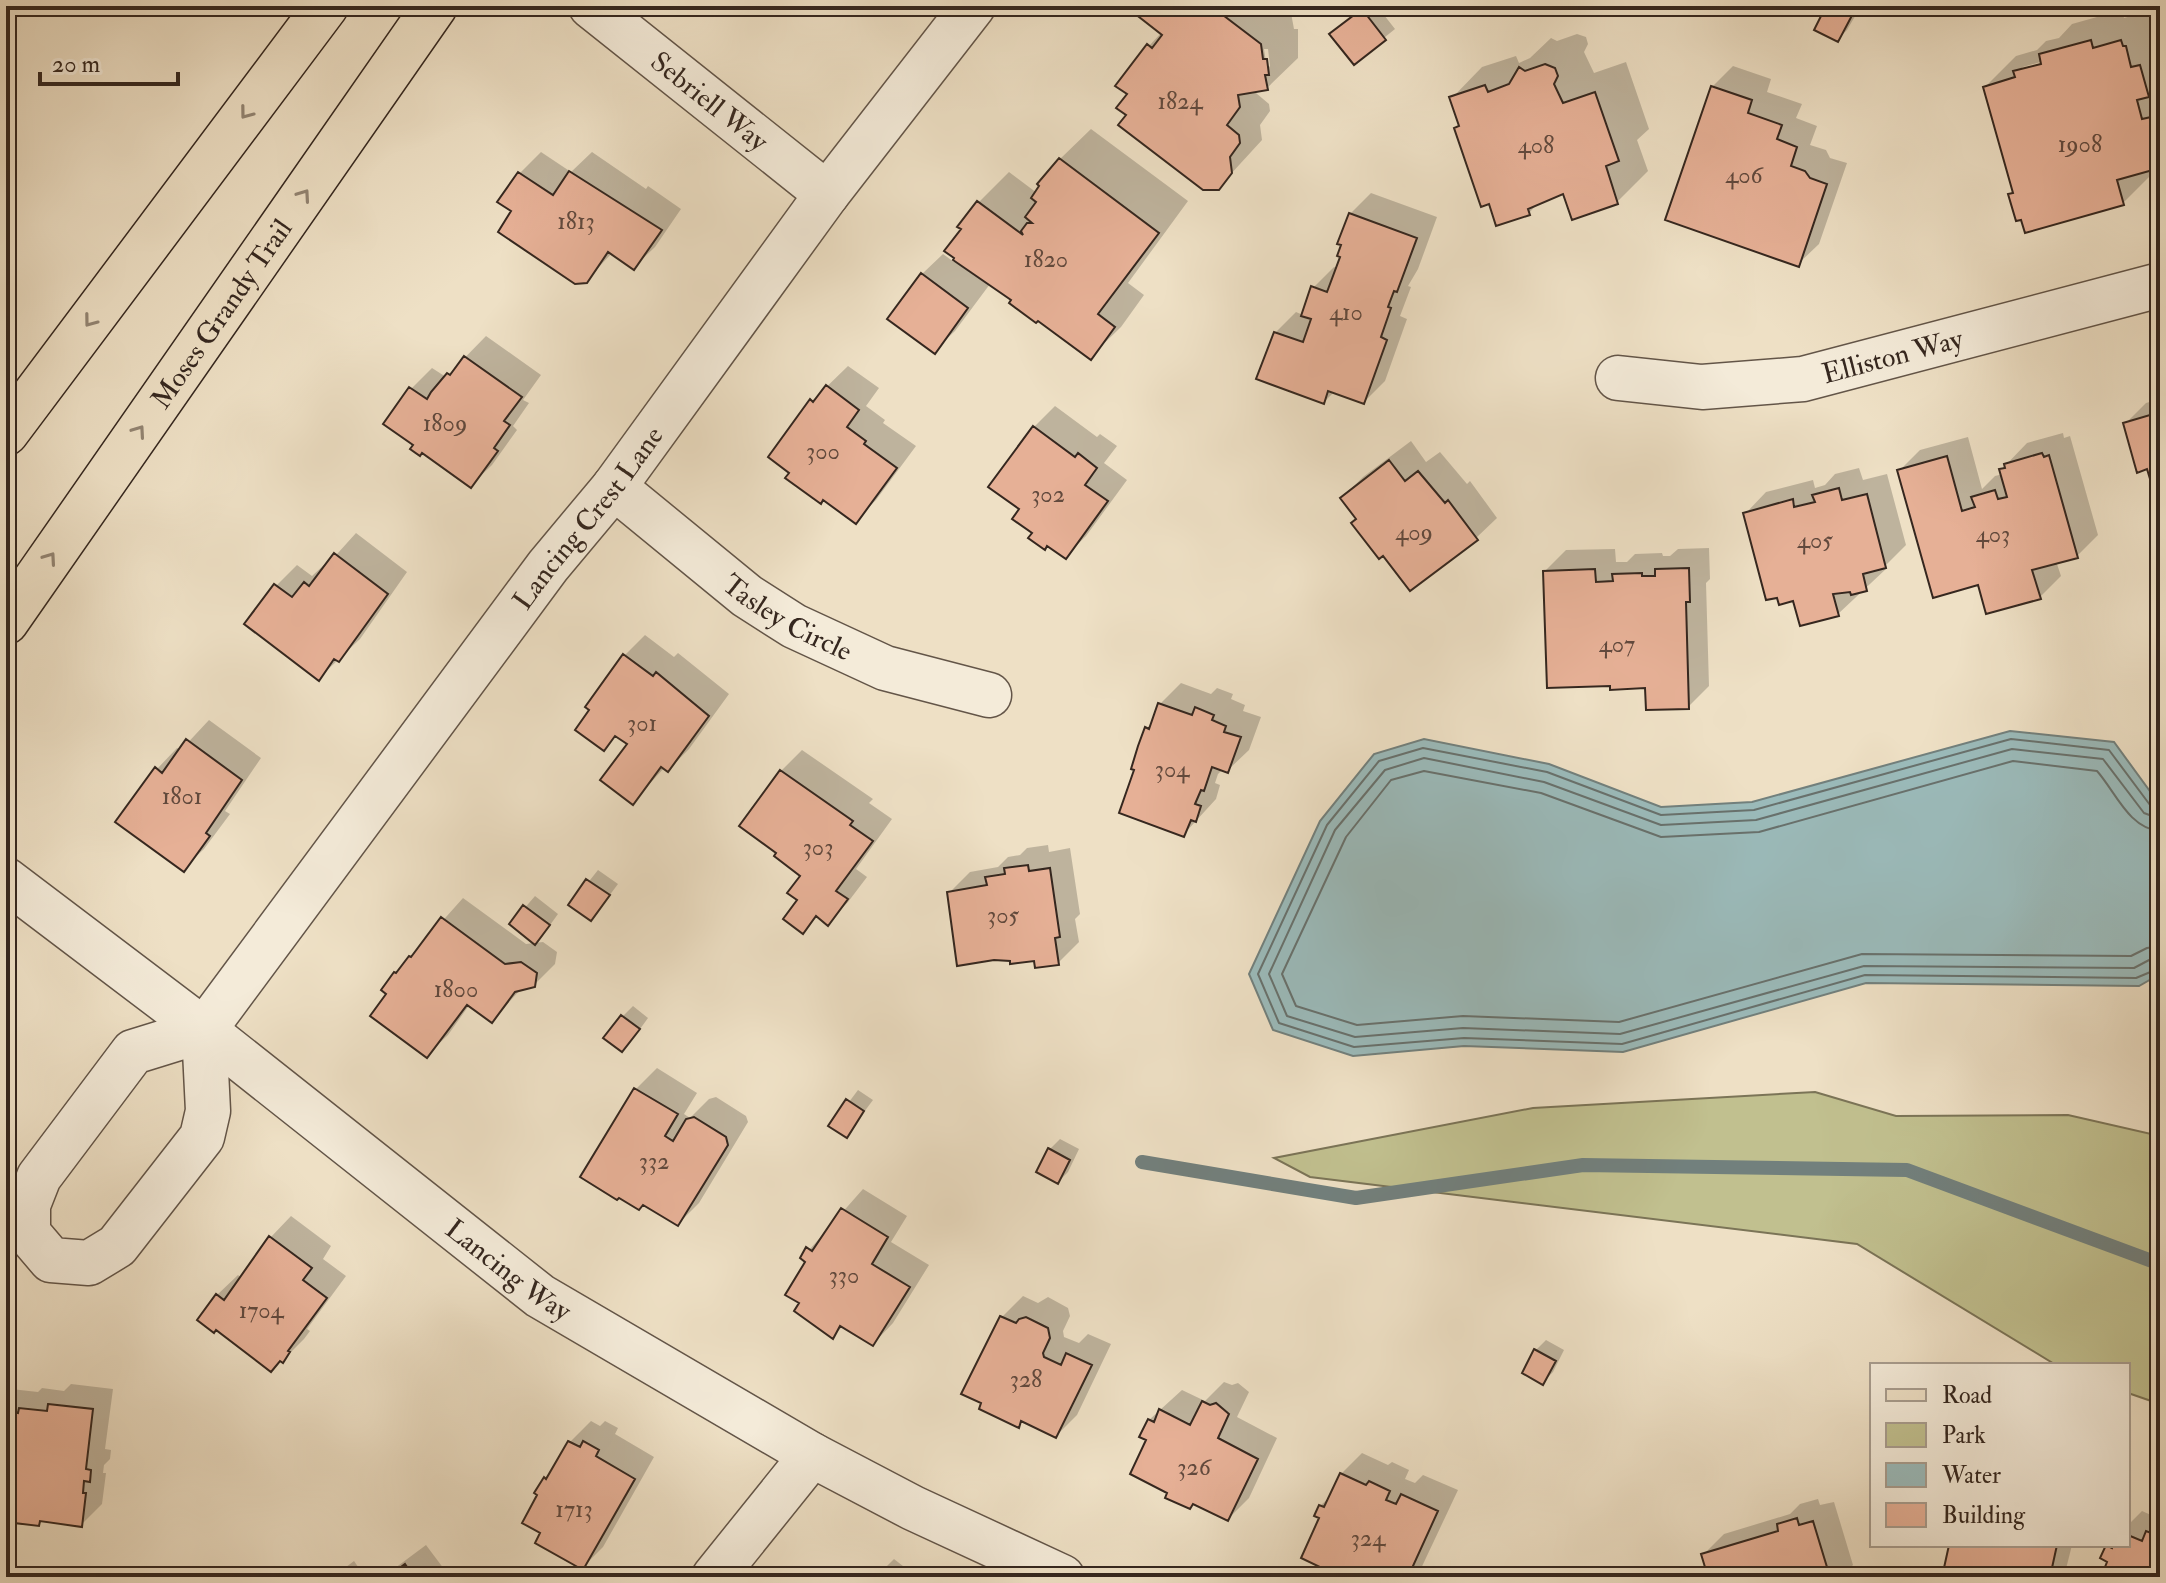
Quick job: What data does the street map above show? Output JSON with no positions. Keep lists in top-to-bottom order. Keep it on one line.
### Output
{"streets":{"main road":["Moses Grandy Trail"],"street":["Sebriell Way","Elliston Way","Lancing Crest Lane","Tasley Circle","Lancing Way"]},"crossings":[["Sebriell Way","Lancing Crest Lane"],["Lancing Crest Lane","Tasley Circle"],["Lancing Crest Lane","Lancing Way"]],"house_numbers":["1824","1908","408","406","1813","1820","410","1809","300","302","409","403","405","407","301","304","1801","303","305","1800","332","330","1704","328","326","1713","324"],"legend":["Road","Park","Water","Building"],"scale_bar":"20 m"}
